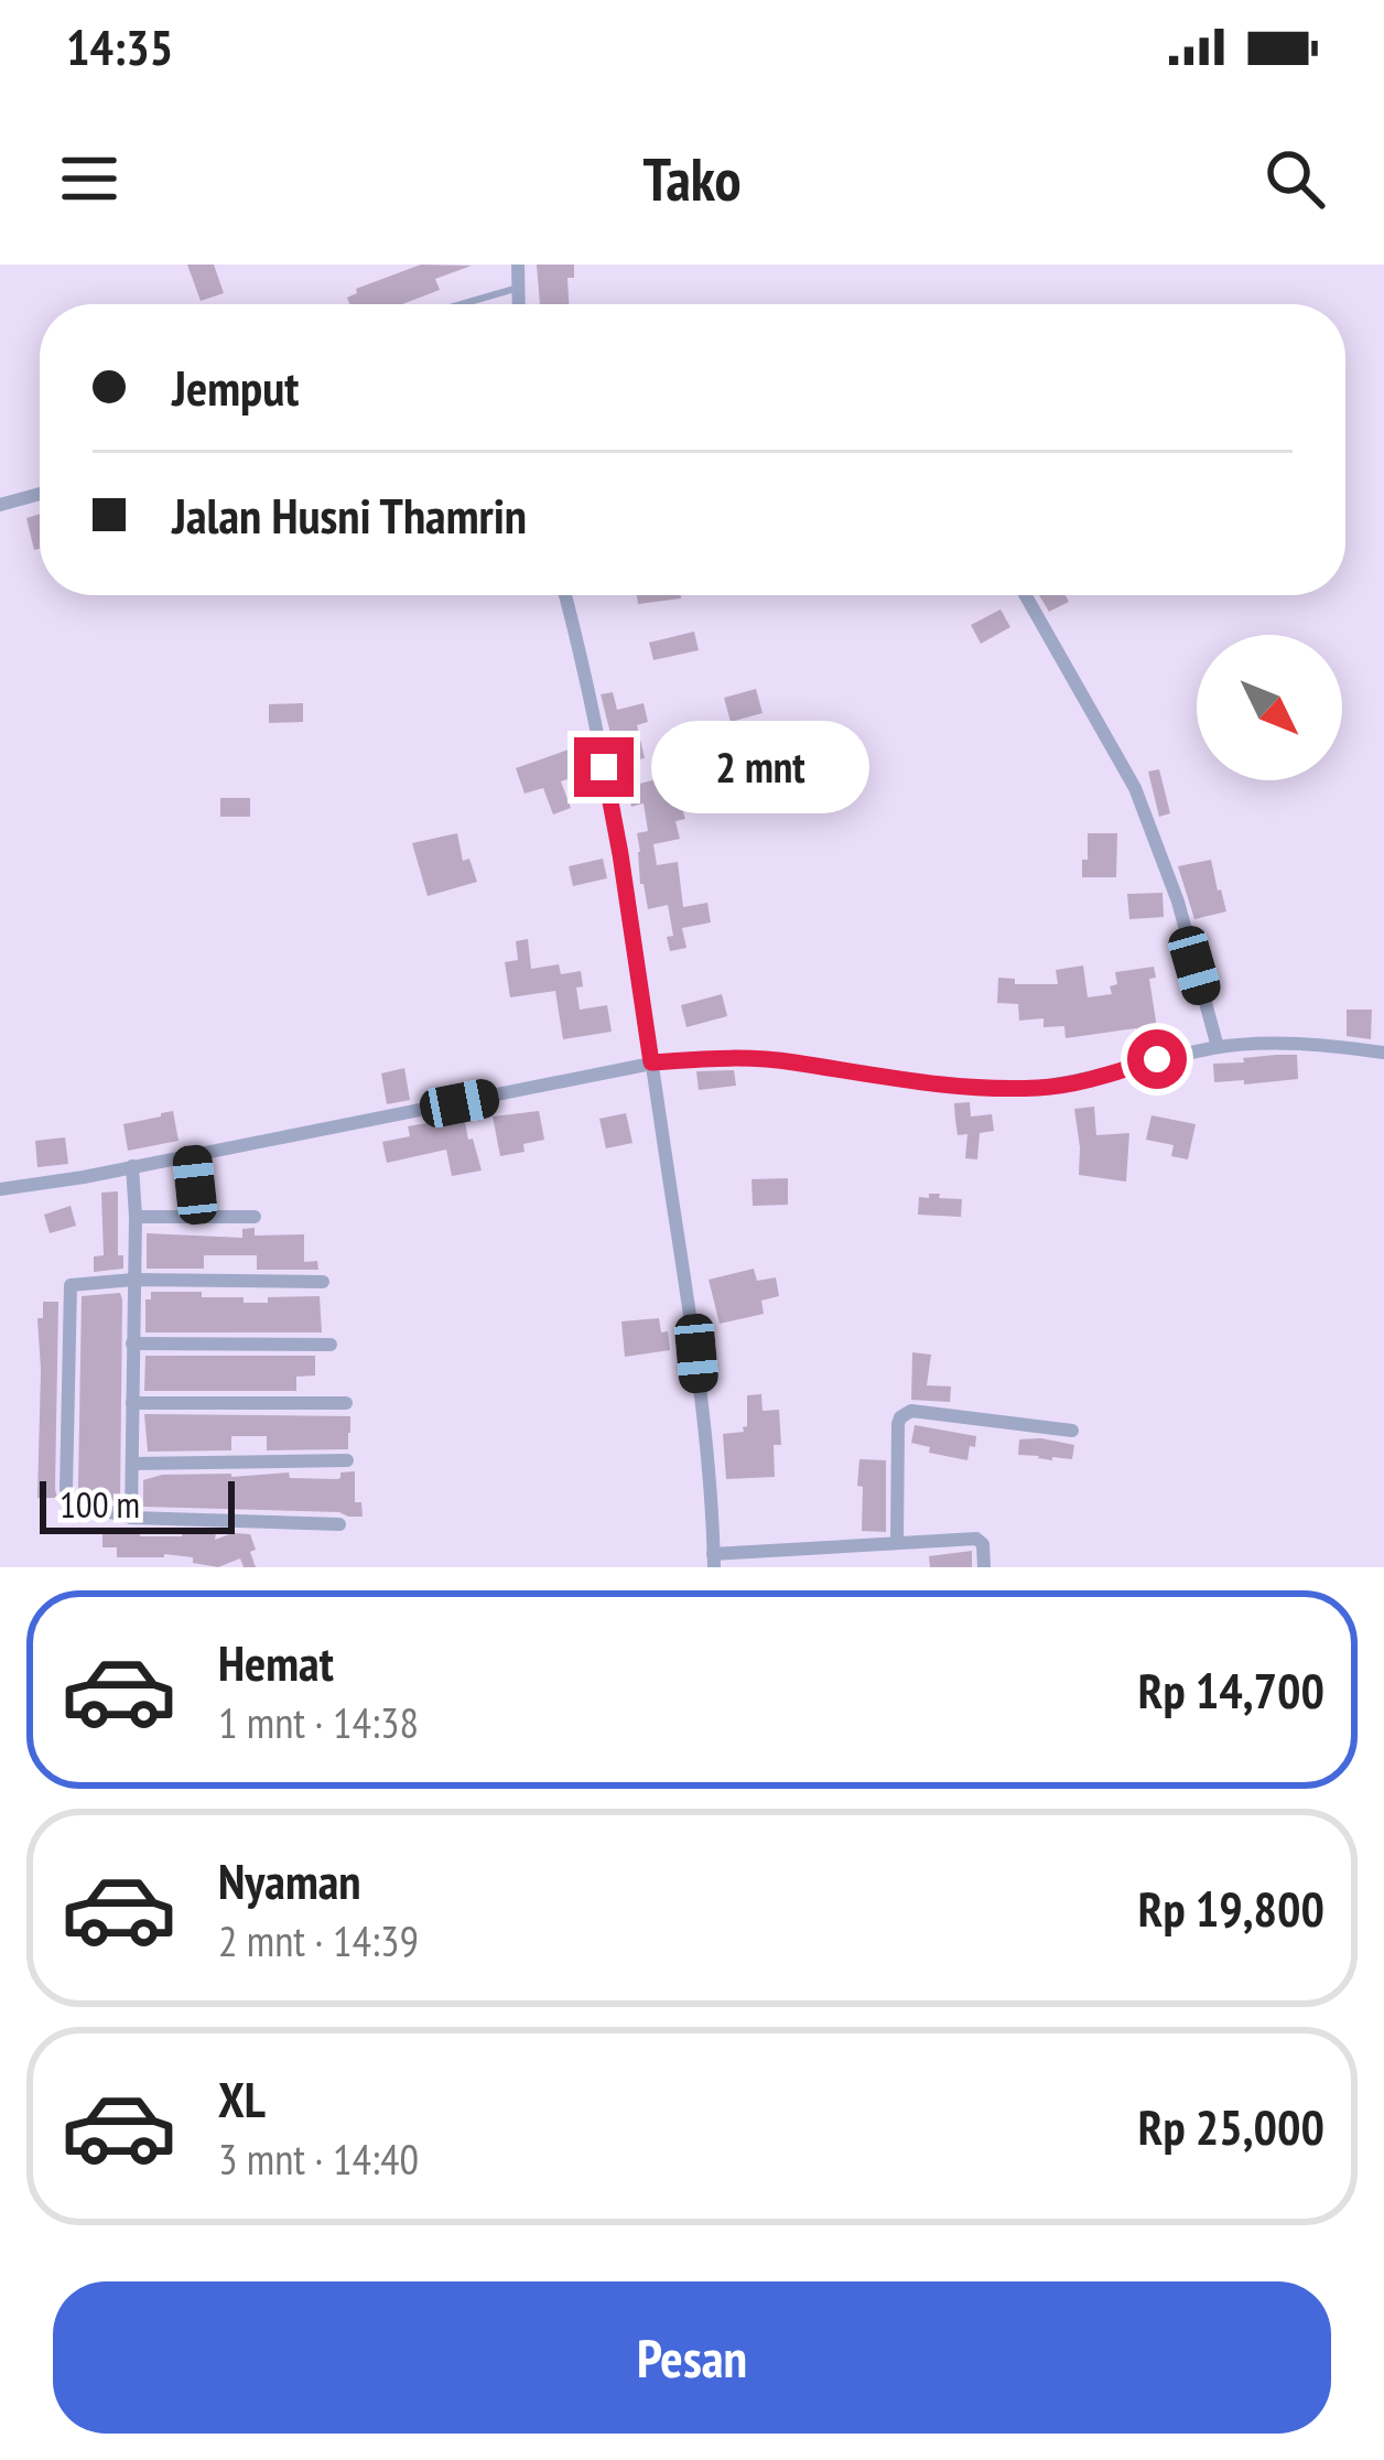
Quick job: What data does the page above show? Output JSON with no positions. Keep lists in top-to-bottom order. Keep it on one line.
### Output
{"scale_bar":"100 m","north":"bottom right","page":{"status":"14:35","header":"Tako","banner":["Jemput","Jalan Husni Thamrin"],"bubble":"2 mnt","scale":"100 m","list":[{"name":"Hemat","note":"1 mnt · 14:38","value":"Rp 14,700"},{"name":"Nyaman","note":"2 mnt · 14:39","value":"Rp 19,800"},{"name":"XL","note":"3 mnt · 14:40","value":"Rp 25,000"}],"buttons":"Pesan"}}
